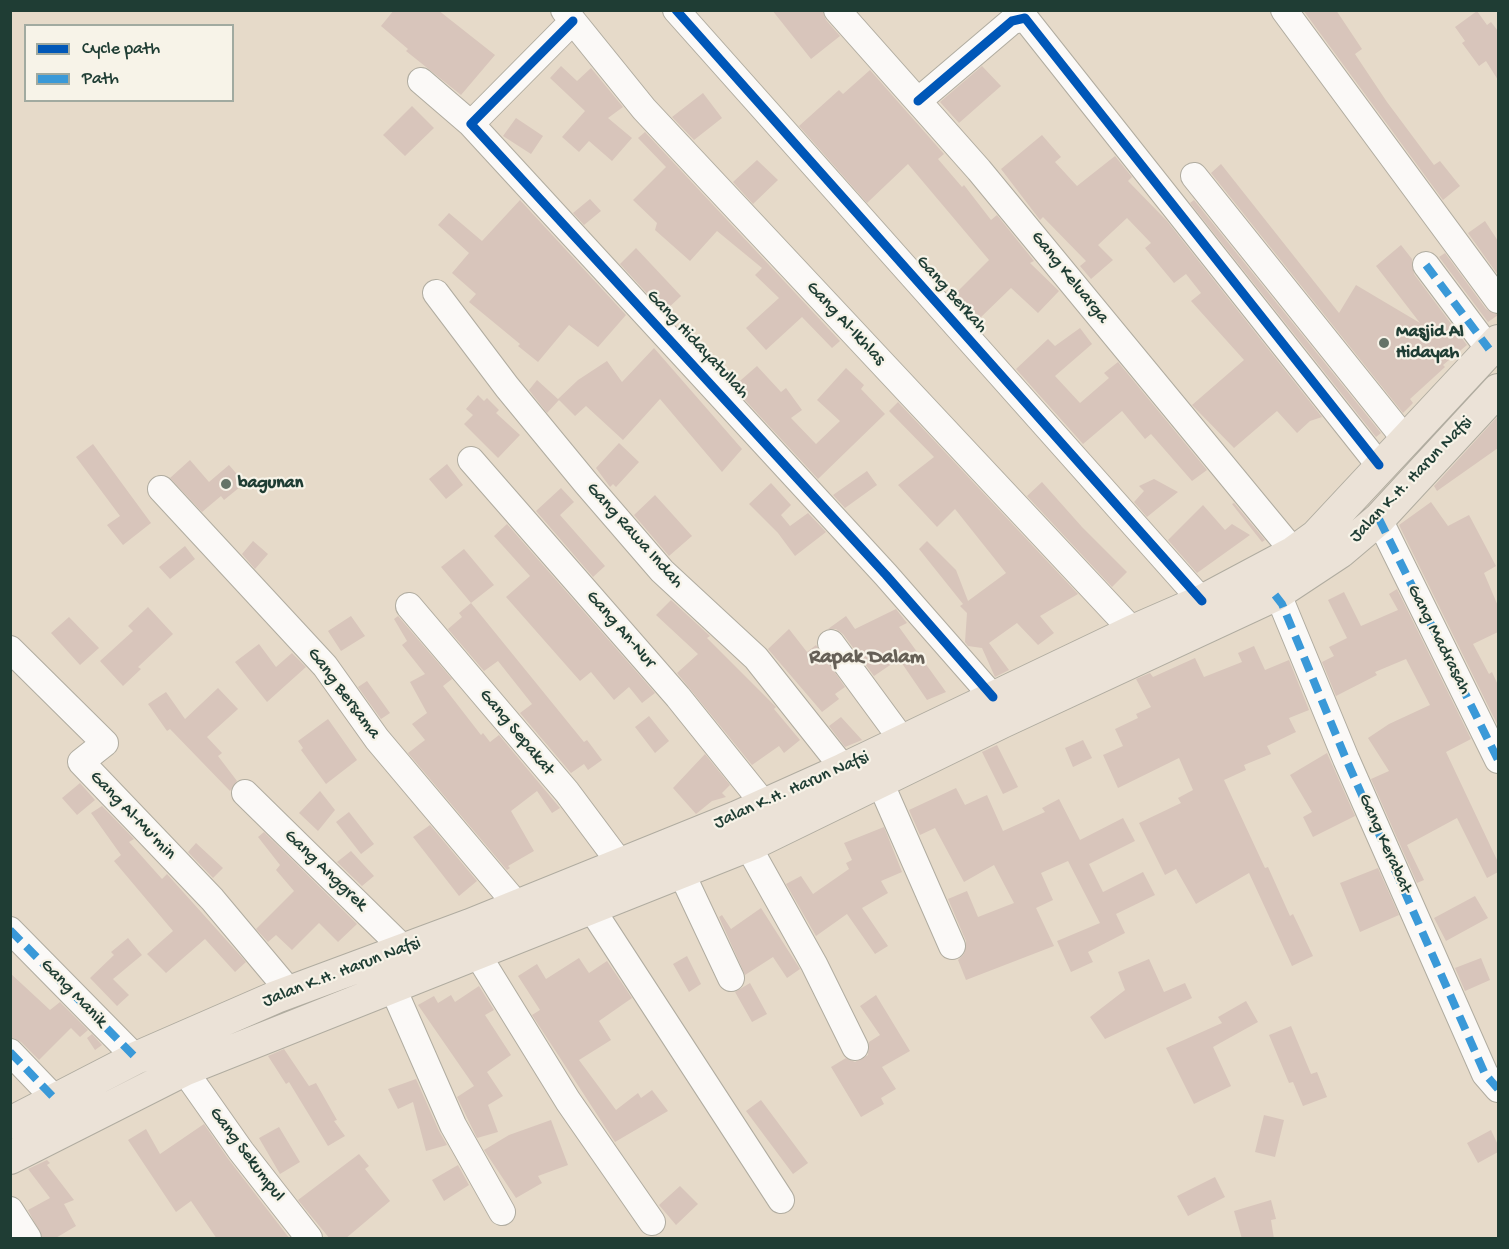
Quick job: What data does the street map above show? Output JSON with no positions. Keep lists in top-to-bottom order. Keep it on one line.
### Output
{"streets":{"main road":["Jalan K.H. Harun Nafsi"],"street":["Gang Keluarga","Gang Berkah","Gang Al-Ikhlas","Gang Hidayatullah","Gang Rawa Indah","Gang An-Nur","Gang Madrasah","Gang Bersama","Gang Sepakat","Gang Al-Mu'min","Gang Kerabat","Gang Anggrek","Gang Manik","Gang Sekumpul"]},"crossings":[["Gang Keluarga","Jalan K.H. Harun Nafsi"],["Gang Berkah","Jalan K.H. Harun Nafsi"],["Gang Al-Ikhlas","Jalan K.H. Harun Nafsi"],["Gang Hidayatullah","Jalan K.H. Harun Nafsi"],["Jalan K.H. Harun Nafsi","Gang Rawa Indah"],["Jalan K.H. Harun Nafsi","Gang An-Nur"],["Jalan K.H. Harun Nafsi","Gang Madrasah"],["Jalan K.H. Harun Nafsi","Gang Bersama"],["Jalan K.H. Harun Nafsi","Gang Sepakat"],["Jalan K.H. Harun Nafsi","Gang Al-Mu'min"],["Jalan K.H. Harun Nafsi","Gang Kerabat"],["Jalan K.H. Harun Nafsi","Gang Anggrek"],["Jalan K.H. Harun Nafsi","Gang Manik"],["Jalan K.H. Harun Nafsi","Gang Sekumpul"]],"districts":["Rapak Dalam"],"places":["Masjid Al Hidayah","bagunan"],"legend":["Cycle path","Path"]}
